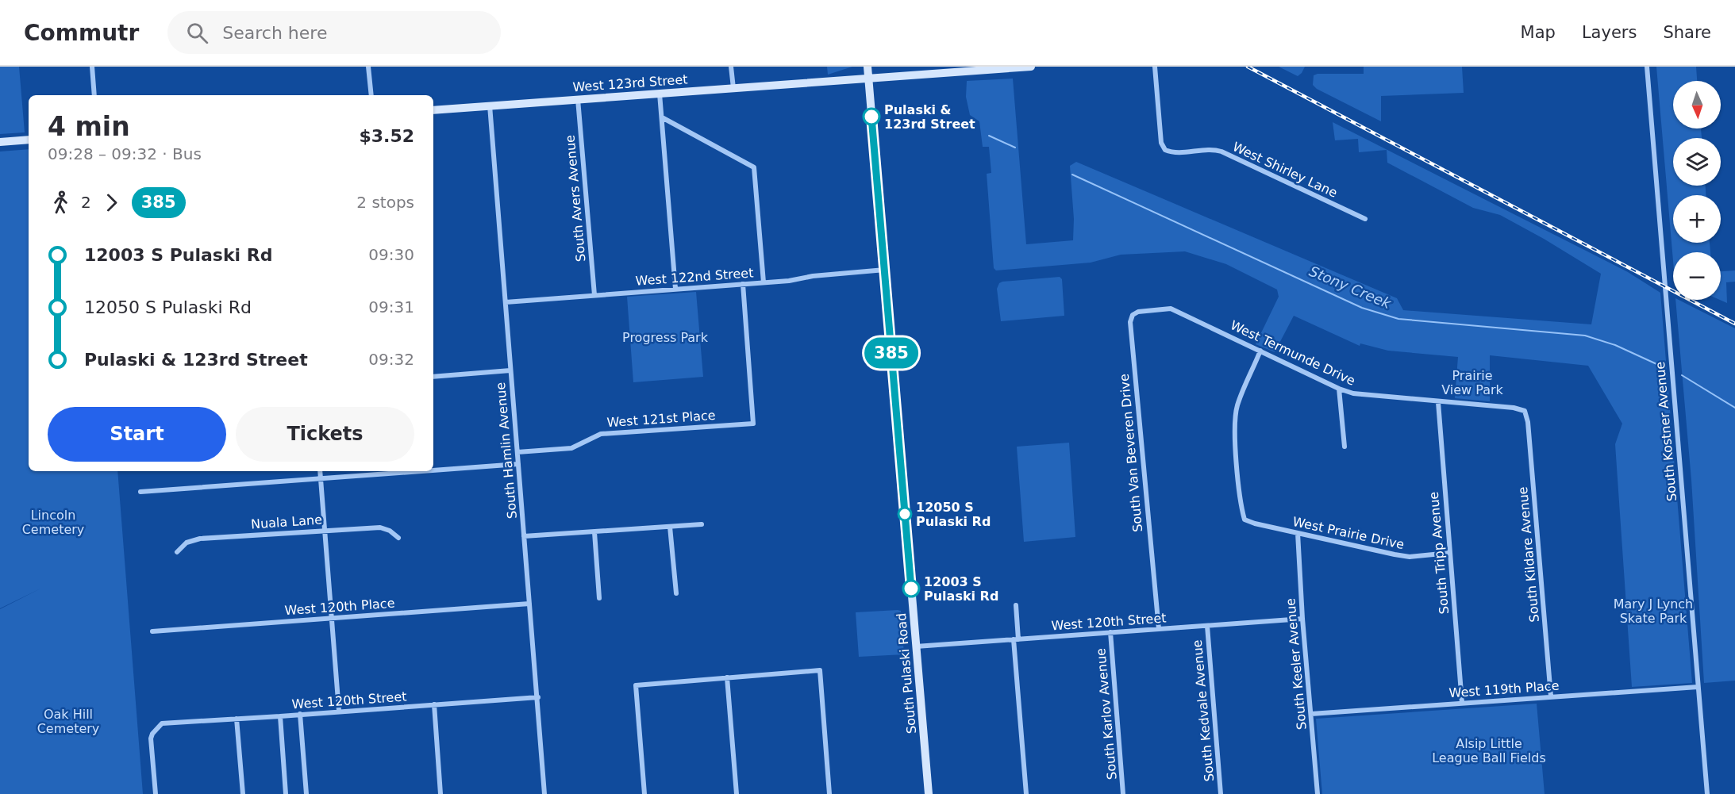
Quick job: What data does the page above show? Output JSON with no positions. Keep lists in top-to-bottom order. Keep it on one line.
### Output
{"streets":{"main road":["West 123rd Street","South Pulaski Road"],"street":["West Shirley Lane","South Avers Avenue","West 122nd Street","West Termunde Drive","West 121st Place","South Kostner Avenue","South Hamlin Avenue","South Van Beveren Drive","Nuala Lane","West Prairie Drive","South Tripp Avenue","South Kildare Avenue","West 120th Place","West 120th Street","South Keeler Avenue","West 119th Place","South Kedvale Avenue","South Karlov Avenue"]},"crossings":[["West 123rd Street","South Avers Avenue"],["West 123rd Street","South Hamlin Avenue"],["West 123rd Street","South Pulaski Road"],["South Avers Avenue","West 122nd Street"],["West 122nd Street","West 121st Place"],["West 122nd Street","South Hamlin Avenue"],["West 122nd Street","South Pulaski Road"],["West Termunde Drive","South Van Beveren Drive"],["West Termunde Drive","West Prairie Drive"],["West Termunde Drive","South Tripp Avenue"],["West Termunde Drive","South Kildare Avenue"],["West 121st Place","South Hamlin Avenue"],["South Kostner Avenue","West 119th Place"],["South Hamlin Avenue","West 120th Place"],["South Hamlin Avenue","West 120th Street"],["South Van Beveren Drive","West 120th Street"],["West Prairie Drive","South Tripp Avenue"],["West Prairie Drive","South Keeler Avenue"],["South Tripp Avenue","West 119th Place"],["South Kildare Avenue","West 119th Place"],["West 120th Street","South Keeler Avenue"],["West 120th Street","South Pulaski Road"],["West 120th Street","South Kedvale Avenue"],["West 120th Street","South Karlov Avenue"],["South Keeler Avenue","West 119th Place"]],"water":["Stony Creek"],"parks":["Progress Park","Prairie View Park","Lincoln Cemetery","Mary J Lynch Skate Park","Oak Hill Cemetery","Alsip Little League Ball Fields"],"places":["Pulaski & 123rd Street","12050 S Pulaski Rd","12003 S Pulaski Rd"],"lines":["bus line 385"],"north":"bottom","page":{"header":"Commutr","search":"Search here","nav":["Map","Layers","Share"],"on_map":"385","map_buttons":["+","−"],"heading":["4 min","09:28 – 09:32 · Bus","$3.52"],"legs":["2","385","2 stops"],"list":[{"name":"12003 S Pulaski Rd","value":"09:30"},{"name":"12050 S Pulaski Rd","value":"09:31"},{"name":"Pulaski & 123rd Street","value":"09:32"}],"buttons":["Start","Tickets"]}}
